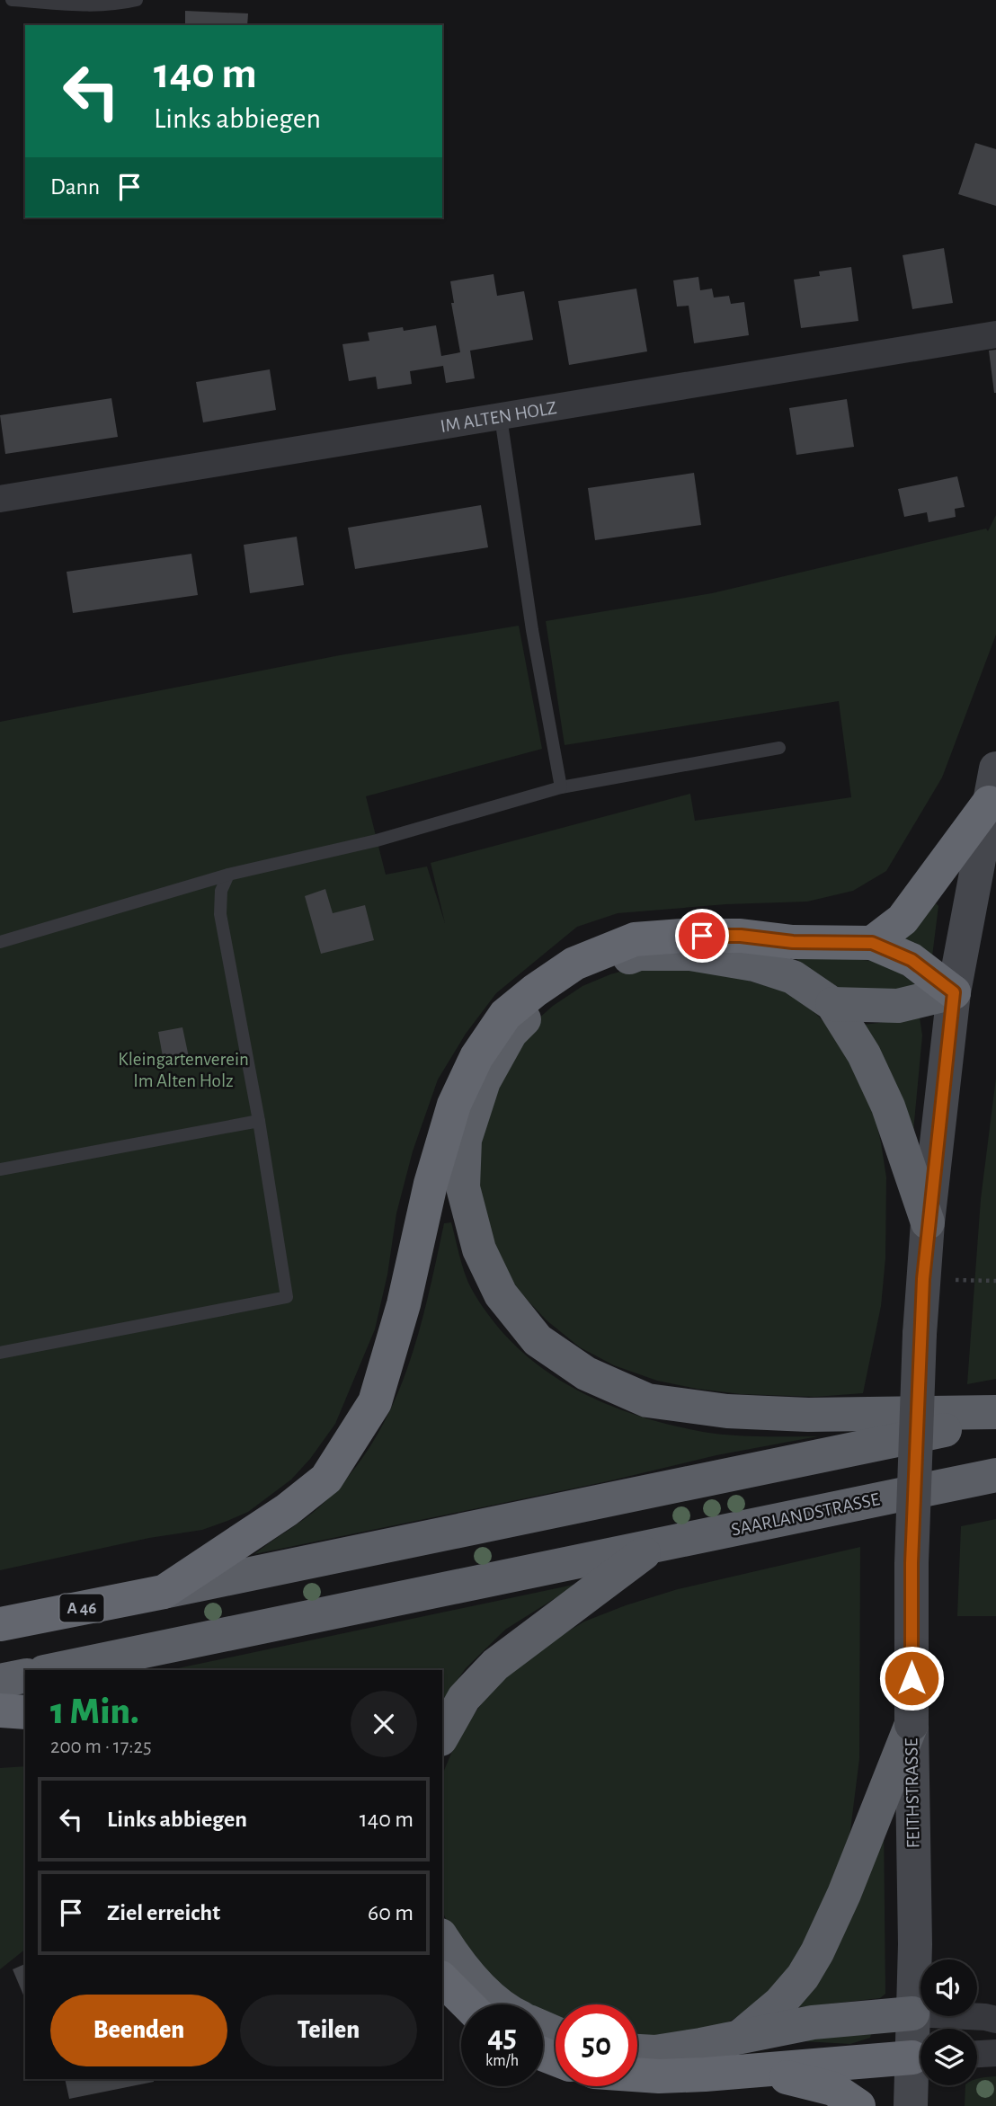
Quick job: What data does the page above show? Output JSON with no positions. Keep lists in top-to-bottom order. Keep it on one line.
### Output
{"streets":{"highway":["SAARLANDSTRASSE","A 46"],"main road":["FEITHSTRASSE"],"street":["IM ALTEN HOLZ"]},"parks":["Kleingartenverein Im Alten Holz"],"page":{"turn":["140 m","Links abbiegen"],"then":"Dann","heading":["1 Min.","200 m · 17:25"],"list":[{"name":"Links abbiegen","value":"140 m"},{"name":"Ziel erreicht","value":"60 m"}],"buttons":["Beenden","Teilen"],"speed":"45 km/h","limit":"50"}}
